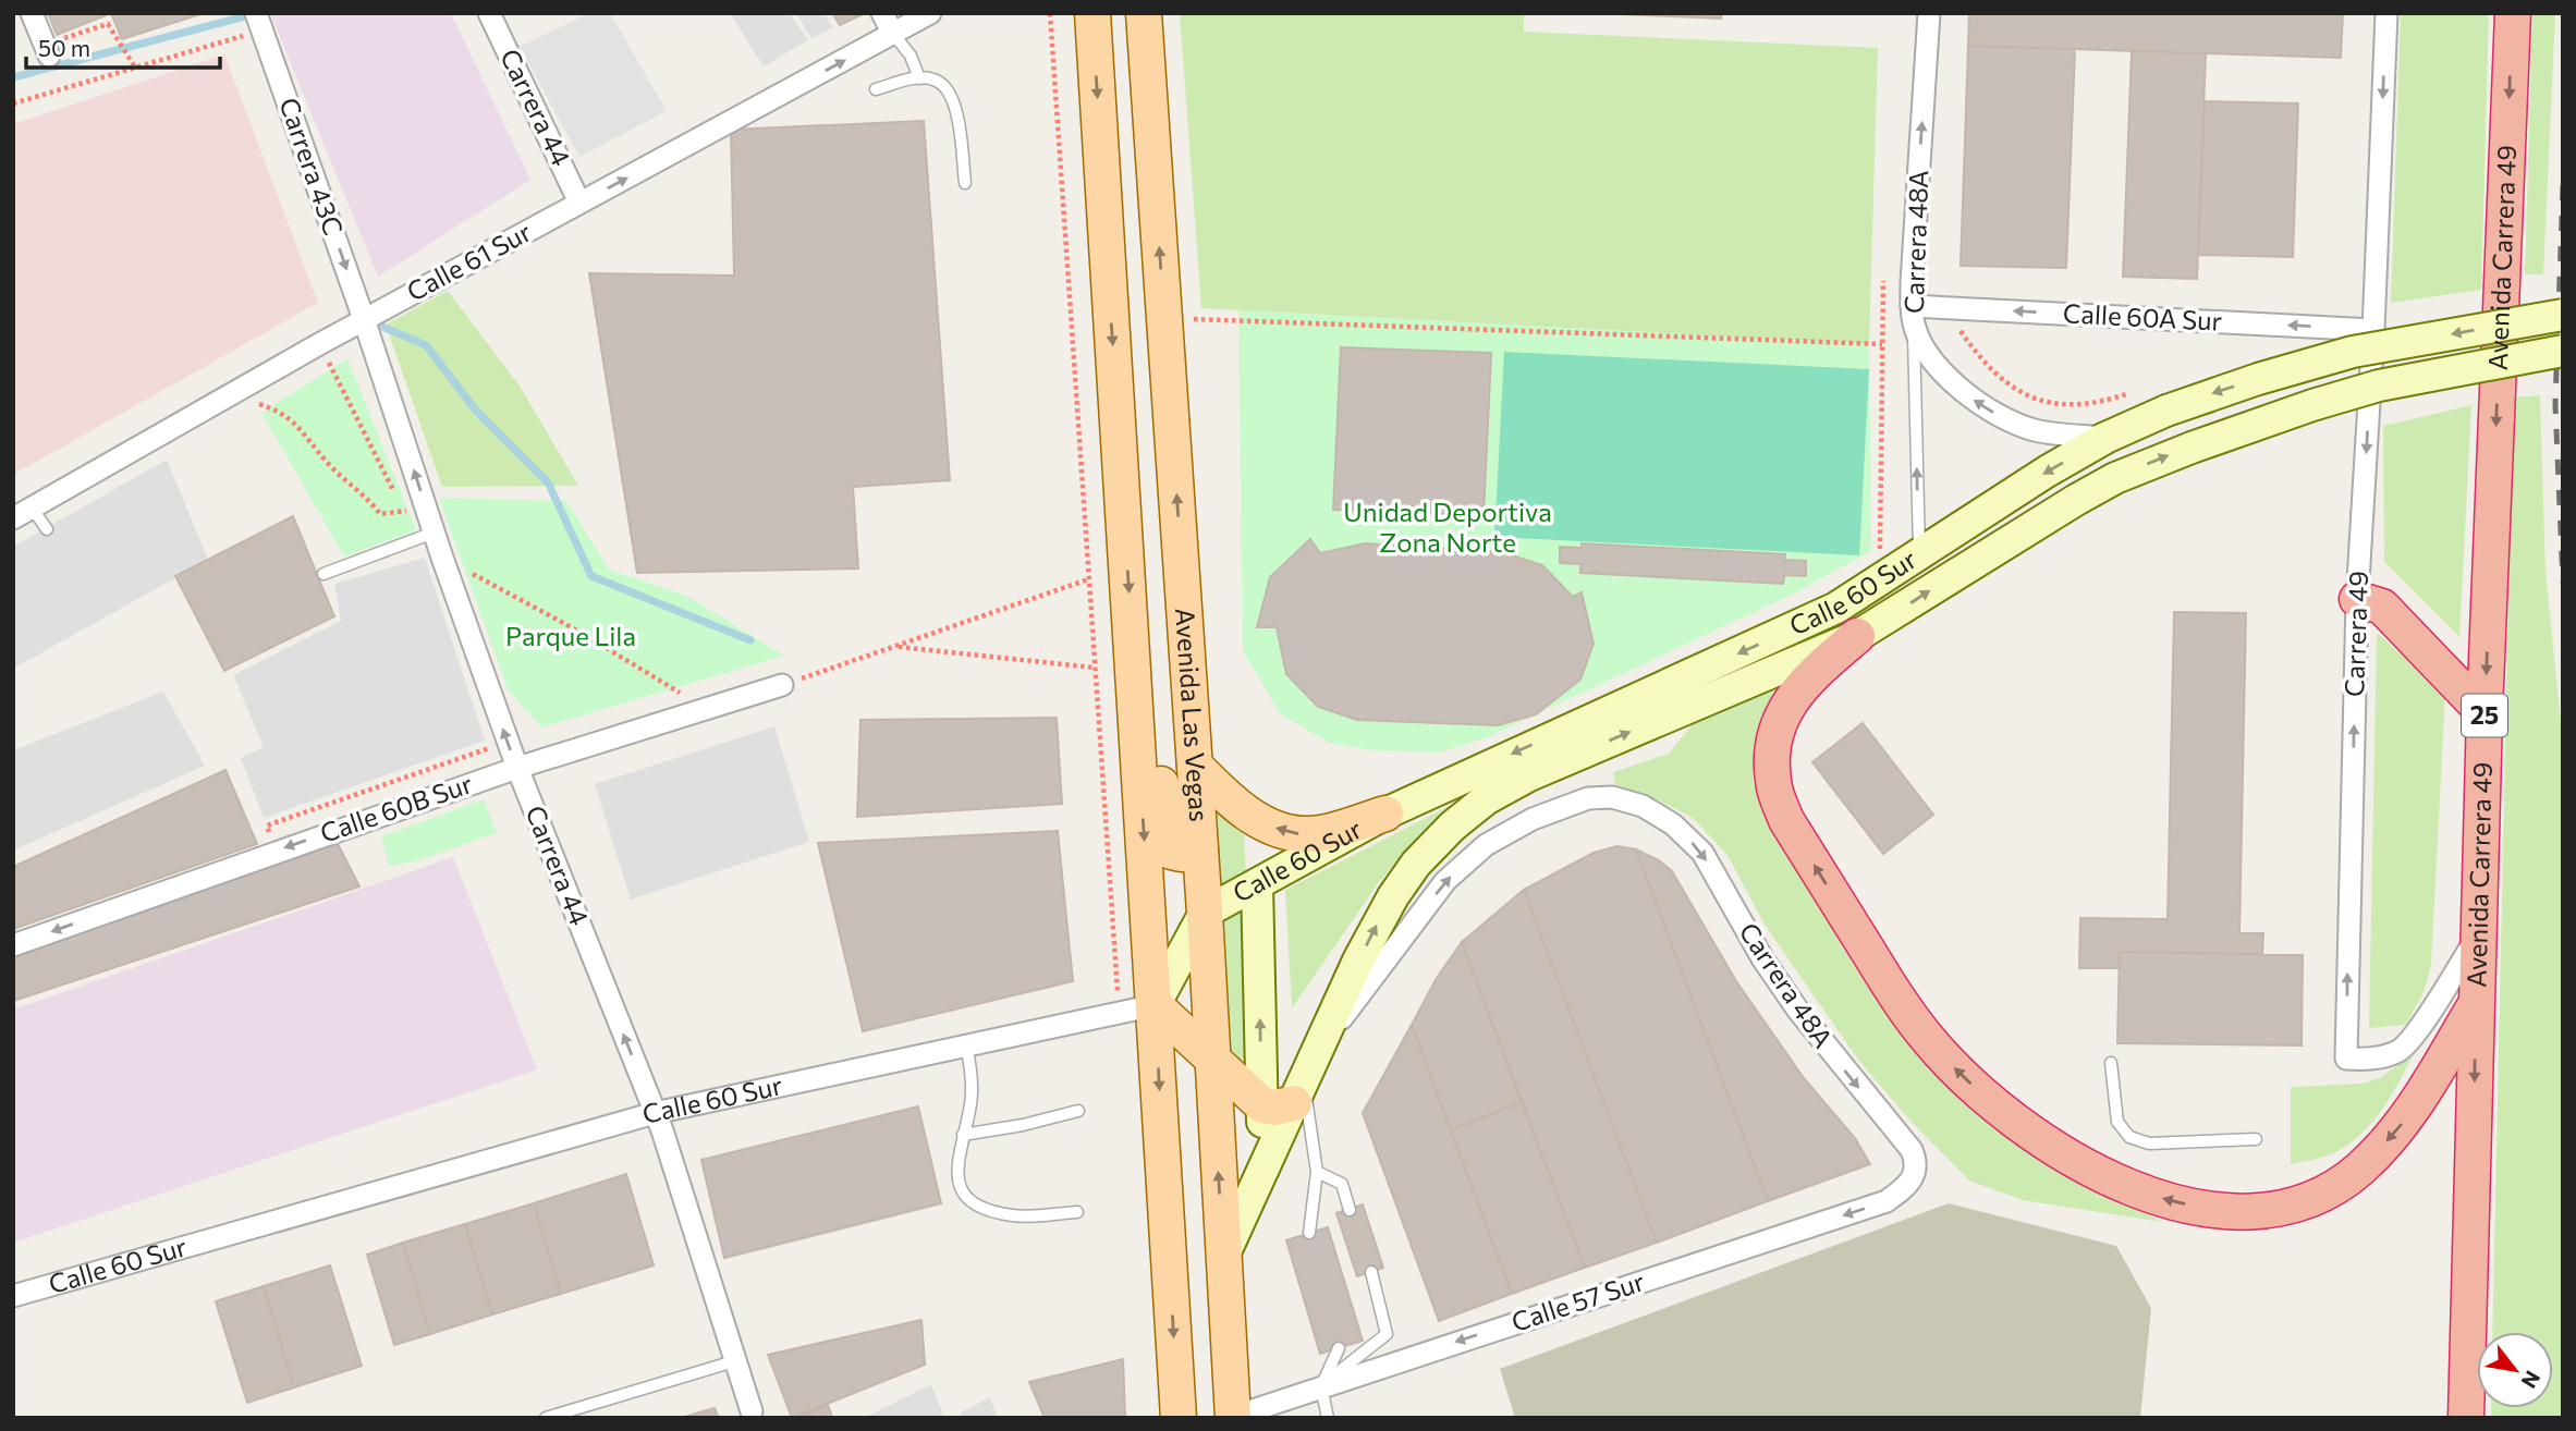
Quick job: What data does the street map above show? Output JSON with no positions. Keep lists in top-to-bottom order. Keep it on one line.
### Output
{"streets":{"highway":["Avenida Carrera 49","25"],"main road":["Calle 60 Sur","Avenida Las Vegas"],"street":["Carrera 44","Carrera 43C","Carrera 48A","Calle 61 Sur","Calle 60A Sur","Carrera 49","Calle 60B Sur","Calle 57 Sur"]},"crossings":[["Carrera 44","Carrera 43C"],["Carrera 44","Calle 61 Sur"],["Carrera 44","Calle 60 Sur"],["Carrera 44","Calle 60B Sur"],["Carrera 43C","Calle 61 Sur"],["Carrera 48A","Calle 60A Sur"],["Carrera 48A","Calle 60 Sur"],["Carrera 48A","Calle 57 Sur"],["Avenida Carrera 49","Carrera 49"],["Calle 60A Sur","Carrera 49"],["Calle 60 Sur","Avenida Las Vegas"],["Avenida Las Vegas","Calle 57 Sur"]],"one_way":["Carrera 44","Carrera 43C","Avenida Carrera 49","Calle 60A Sur","Calle 60B Sur","Calle 57 Sur"],"parks":["Unidad Deportiva Zona Norte","Parque Lila"],"scale_bar":"50 m","north":"bottom right"}
